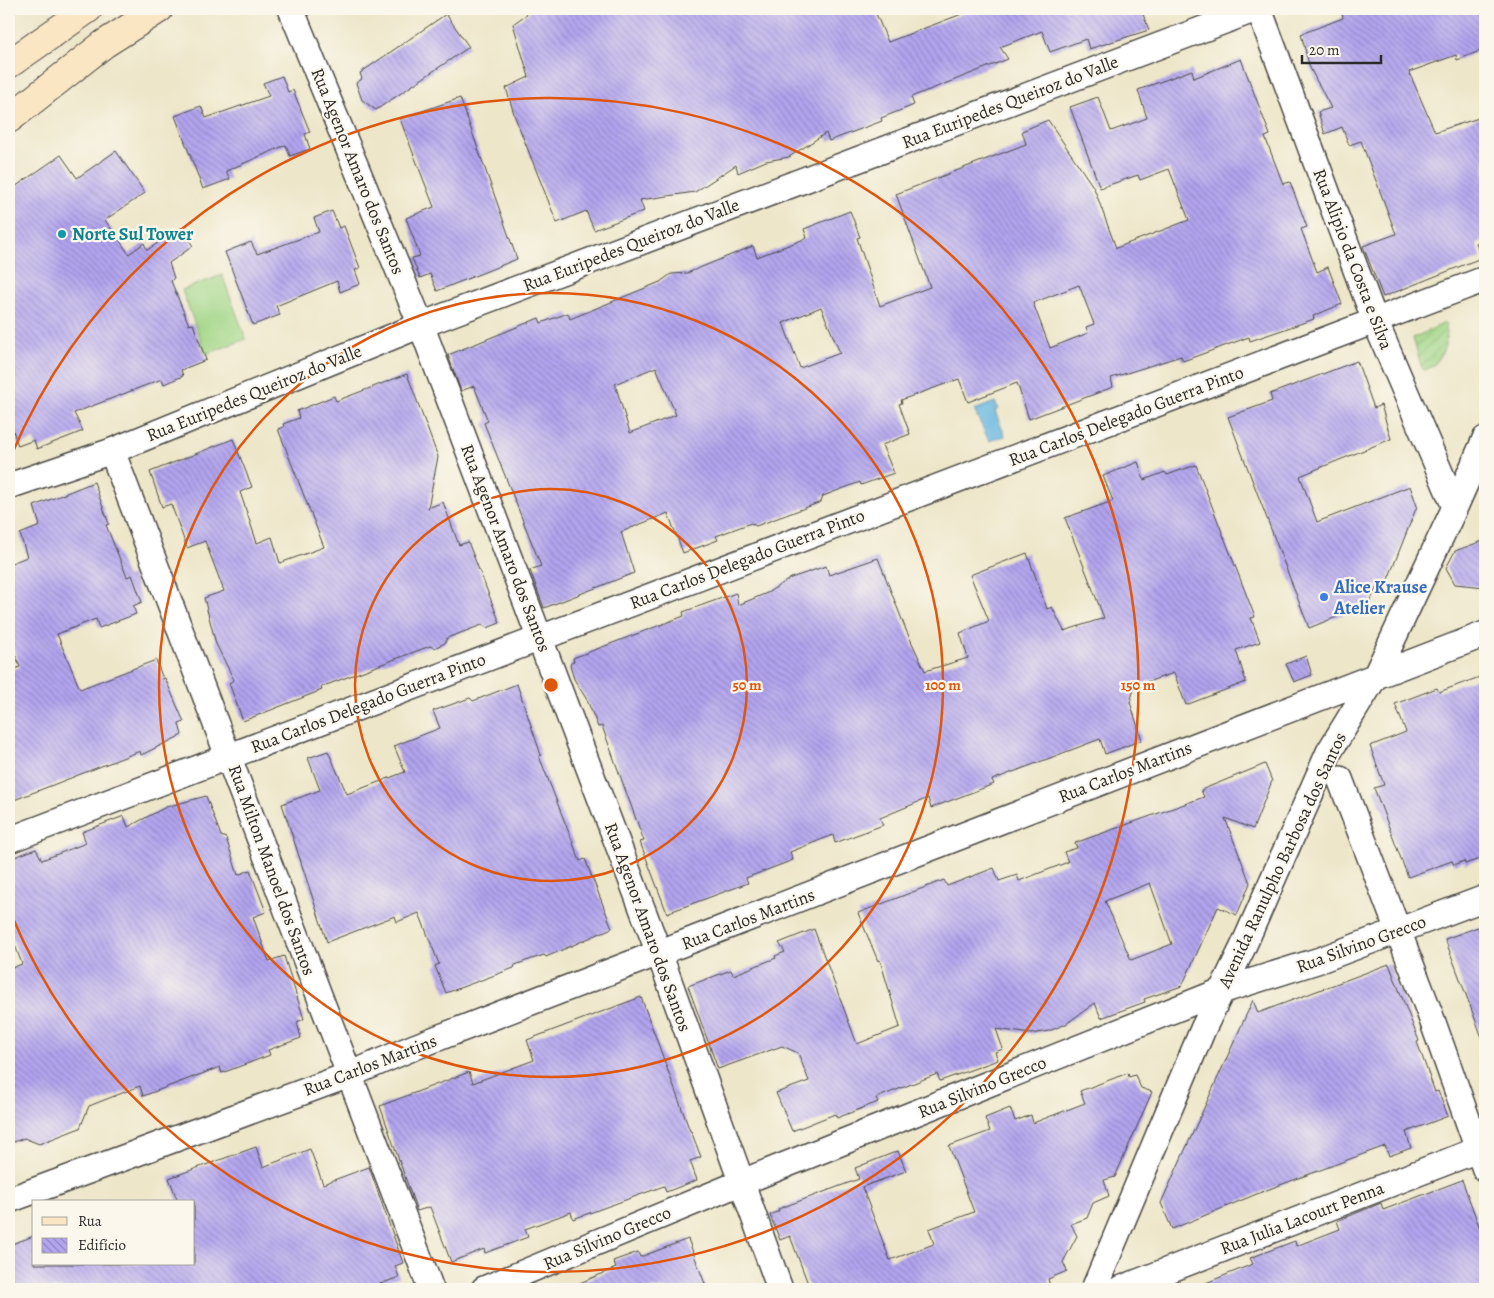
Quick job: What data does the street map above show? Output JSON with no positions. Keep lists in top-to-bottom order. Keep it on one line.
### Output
{"streets":{"street":["Rua Euripedes Queiroz do Valle","Rua Agenor Amaro dos Santos","Rua Alipio da Costa e Silva","Rua Carlos Delegado Guerra Pinto","Rua Carlos Martins","Avenida Ranulpho Barbosa dos Santos","Rua Milton Manoel dos Santos","Rua Silvino Grecco","Rua Julia Lacourt Penna"]},"crossings":[["Rua Euripedes Queiroz do Valle","Rua Agenor Amaro dos Santos"],["Rua Euripedes Queiroz do Valle","Rua Alipio da Costa e Silva"],["Rua Euripedes Queiroz do Valle","Rua Milton Manoel dos Santos"],["Rua Agenor Amaro dos Santos","Rua Carlos Delegado Guerra Pinto"],["Rua Agenor Amaro dos Santos","Rua Carlos Martins"],["Rua Agenor Amaro dos Santos","Rua Silvino Grecco"],["Rua Alipio da Costa e Silva","Rua Carlos Delegado Guerra Pinto"],["Rua Alipio da Costa e Silva","Avenida Ranulpho Barbosa dos Santos"],["Rua Carlos Delegado Guerra Pinto","Rua Milton Manoel dos Santos"],["Rua Carlos Martins","Avenida Ranulpho Barbosa dos Santos"],["Rua Carlos Martins","Rua Milton Manoel dos Santos"],["Avenida Ranulpho Barbosa dos Santos","Rua Silvino Grecco"]],"places":["Norte Sul Tower","Alice Krause Atelier"],"legend":["Rua","Edifício"],"scale_bar":"20 m","rings":["50 m","100 m","150 m"]}
